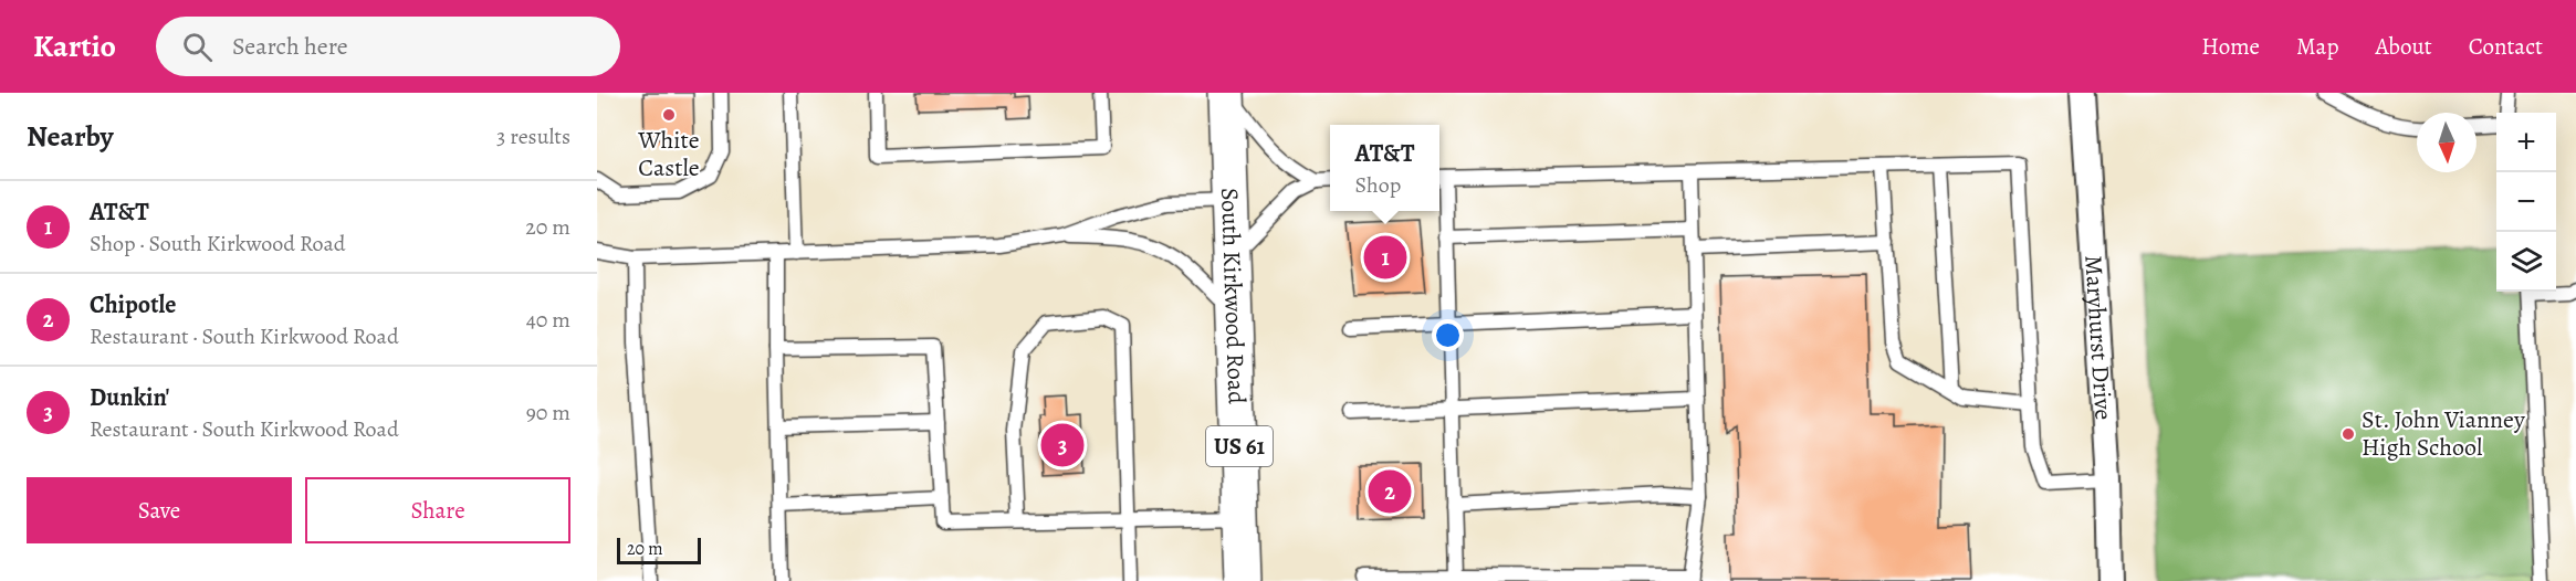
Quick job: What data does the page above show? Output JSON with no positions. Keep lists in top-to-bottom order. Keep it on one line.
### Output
{"streets":{"main road":["South Kirkwood Road","US 61"],"street":["Maryhurst Drive"]},"places":["White Castle","St. John Vianney High School"],"scale_bar":"20 m","north":"bottom","page":{"header":"Kartio","search":"Search here","nav":["Home","Map","About","Contact"],"heading":["Nearby","3 results"],"map_buttons":["+","−"],"popup":["AT&T","Shop"],"list":[{"mark":"1","name":"AT&T","note":"Shop · South Kirkwood Road","value":"20 m"},{"mark":"2","name":"Chipotle","note":"Restaurant · South Kirkwood Road","value":"40 m"},{"mark":"3","name":"Dunkin'","note":"Restaurant · South Kirkwood Road","value":"90 m"}],"pins":["1","3","2"],"buttons":["Save","Share"],"scale":"20 m"}}
